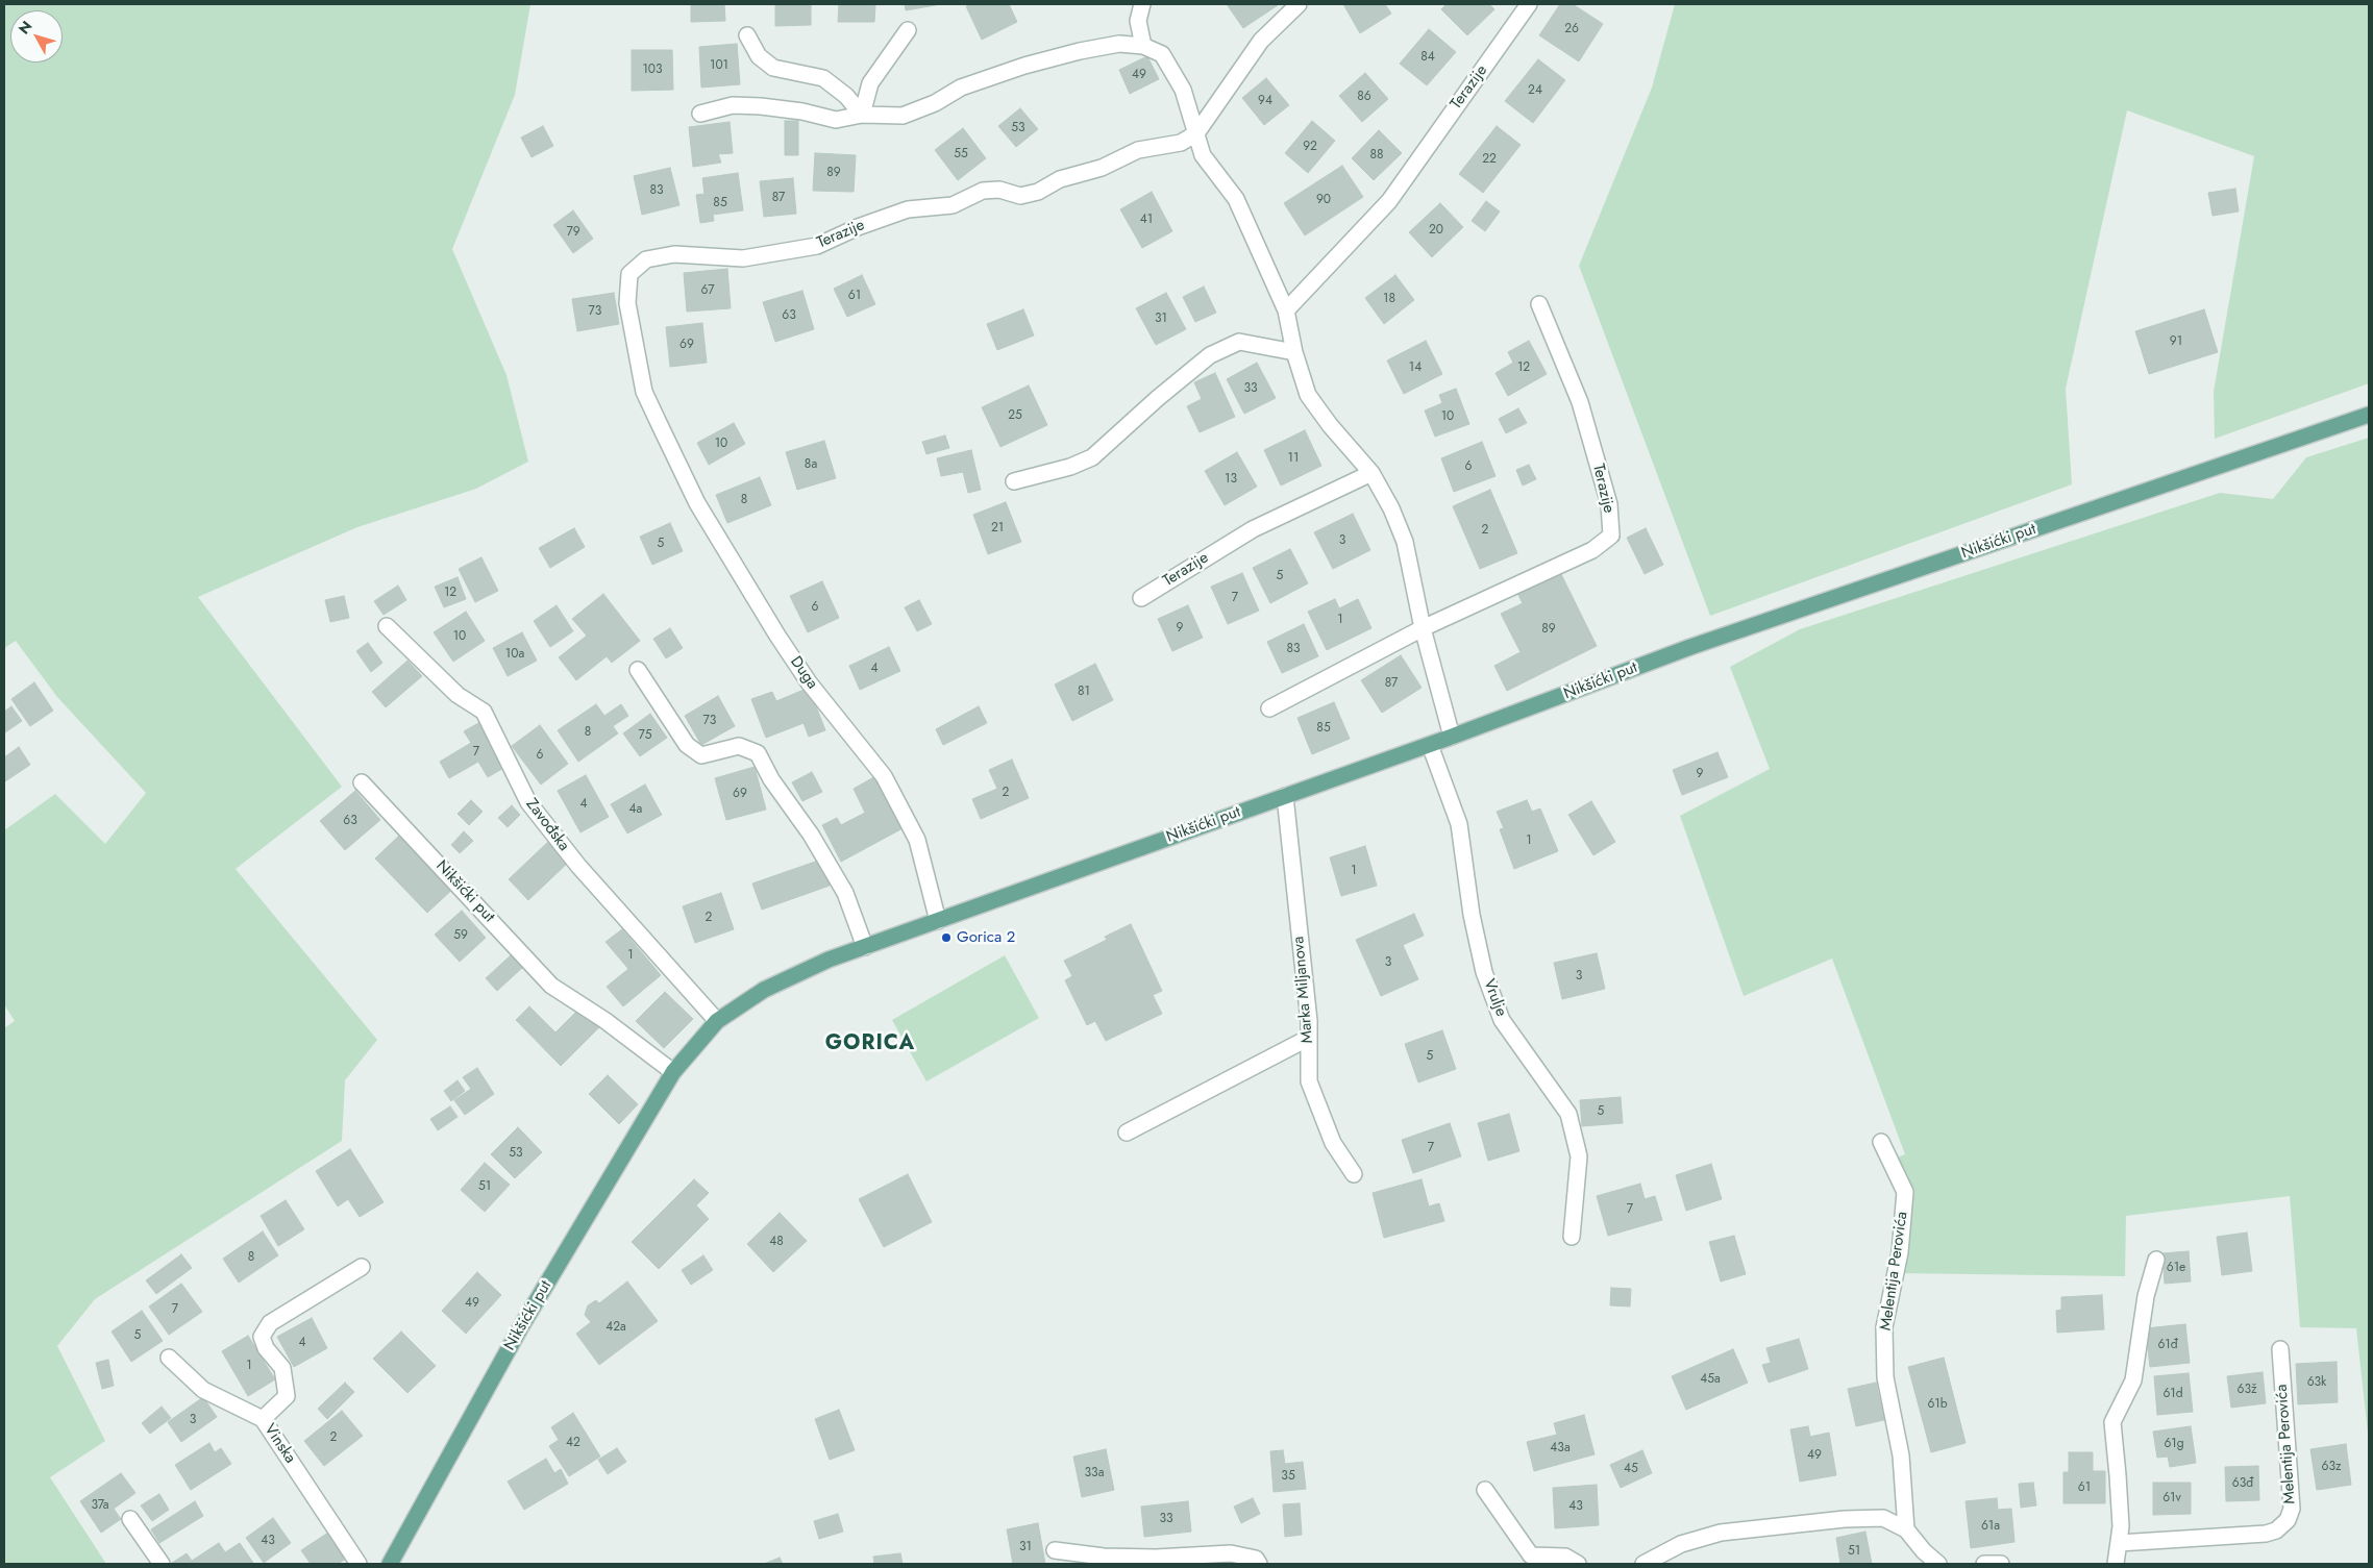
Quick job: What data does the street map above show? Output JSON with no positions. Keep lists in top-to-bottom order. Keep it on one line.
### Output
{"streets":{"main road":["Nikšićki put"],"street":["Terazije","Duga","Zavođska","Marka Miljanova","Vrulje","Melentija Perovića","Vinska"]},"crossings":[["Terazije","Duga"],["Nikšićki put","Duga"],["Nikšićki put","Zavođska"],["Nikšićki put","Marka Miljanova"],["Nikšićki put","Vrulje"]],"districts":["GORICA"],"places":["Gorica 2"],"house_numbers":["26","84","101","103","49","24","86","94","53","92","55","88","22","89","83","87","90","85","41","20","79","67","61","18","73","63","31","91","69","14","12","33","25","10","10","11","8a","6","13","8","21","2","3","5","5","12","7","6","1","9","89","10","83","10a","4","87","81","73","85","8","75","7","6","9","2","69","4","4a","63","1","1","2","59","1","3","3","5","5","7","53","51","7","48","8","61e","49","7","42a","5","4","61đ","1","45a","63k","63ž","61d","61b","3","2","42","61g","43a","49","63z","45","33a","35","63đ","61","61v","37a","43","33","61a","43","31","51"],"north":"top left"}
